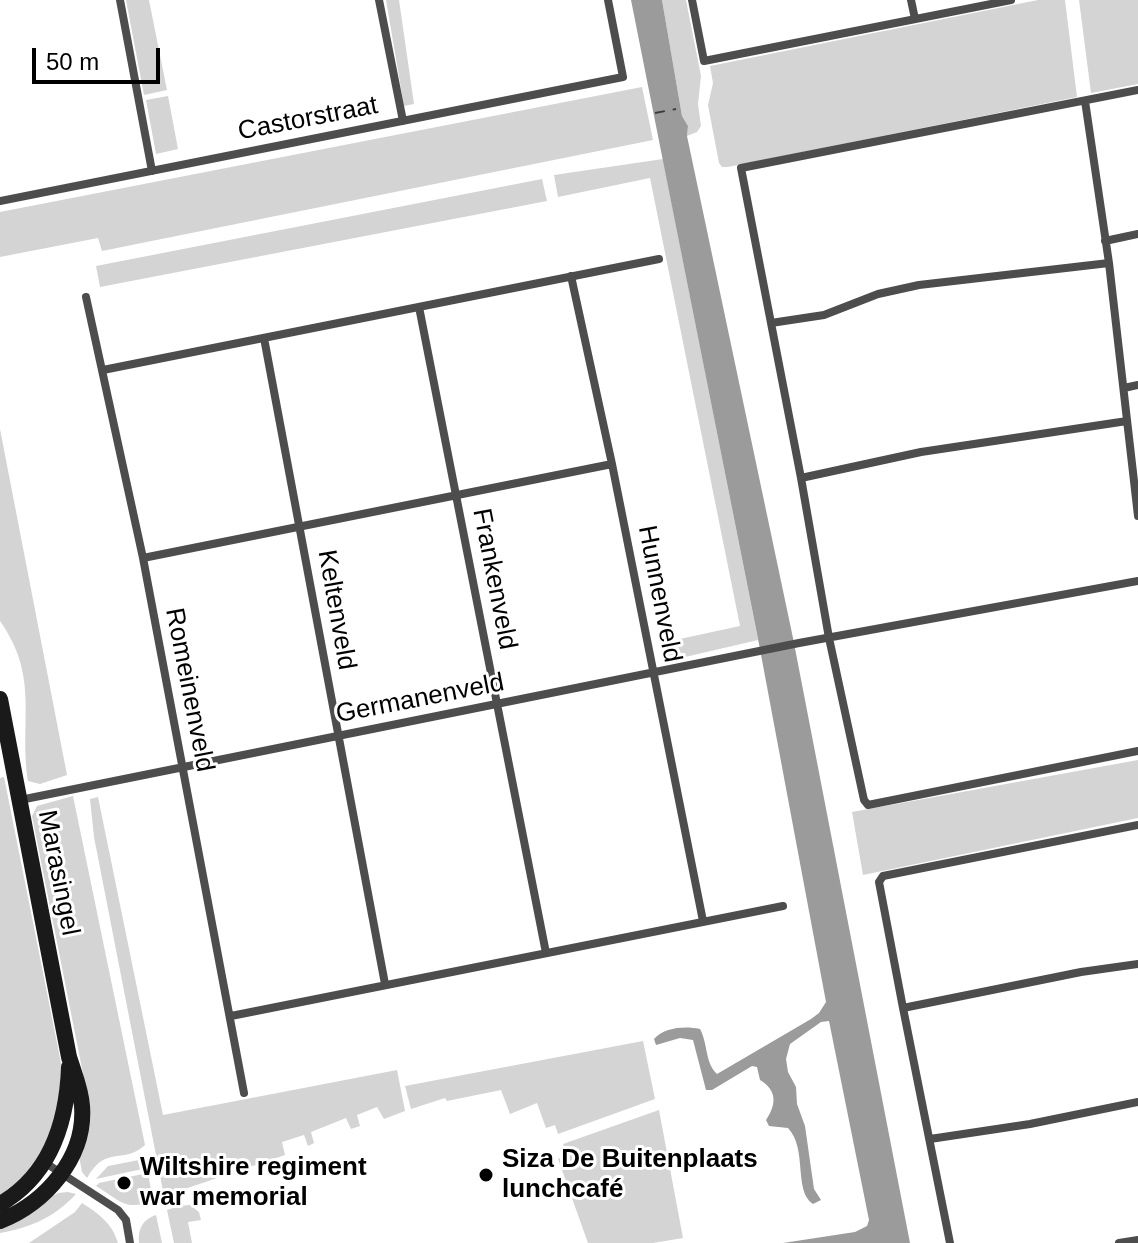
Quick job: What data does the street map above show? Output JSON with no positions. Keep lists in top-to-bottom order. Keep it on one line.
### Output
{"streets":{"street":["Castorstraat","Frankenveld","Hunnenveld","Keltenveld","Romeinenveld","Germanenveld","Marasingel"]},"crossings":[["Frankenveld","Germanenveld"],["Hunnenveld","Germanenveld"],["Keltenveld","Germanenveld"],["Romeinenveld","Germanenveld"],["Germanenveld","Marasingel"]],"places":["Siza De Buitenplaats lunchcafé","Wiltshire regiment war memorial"],"scale_bar":"50 m"}
